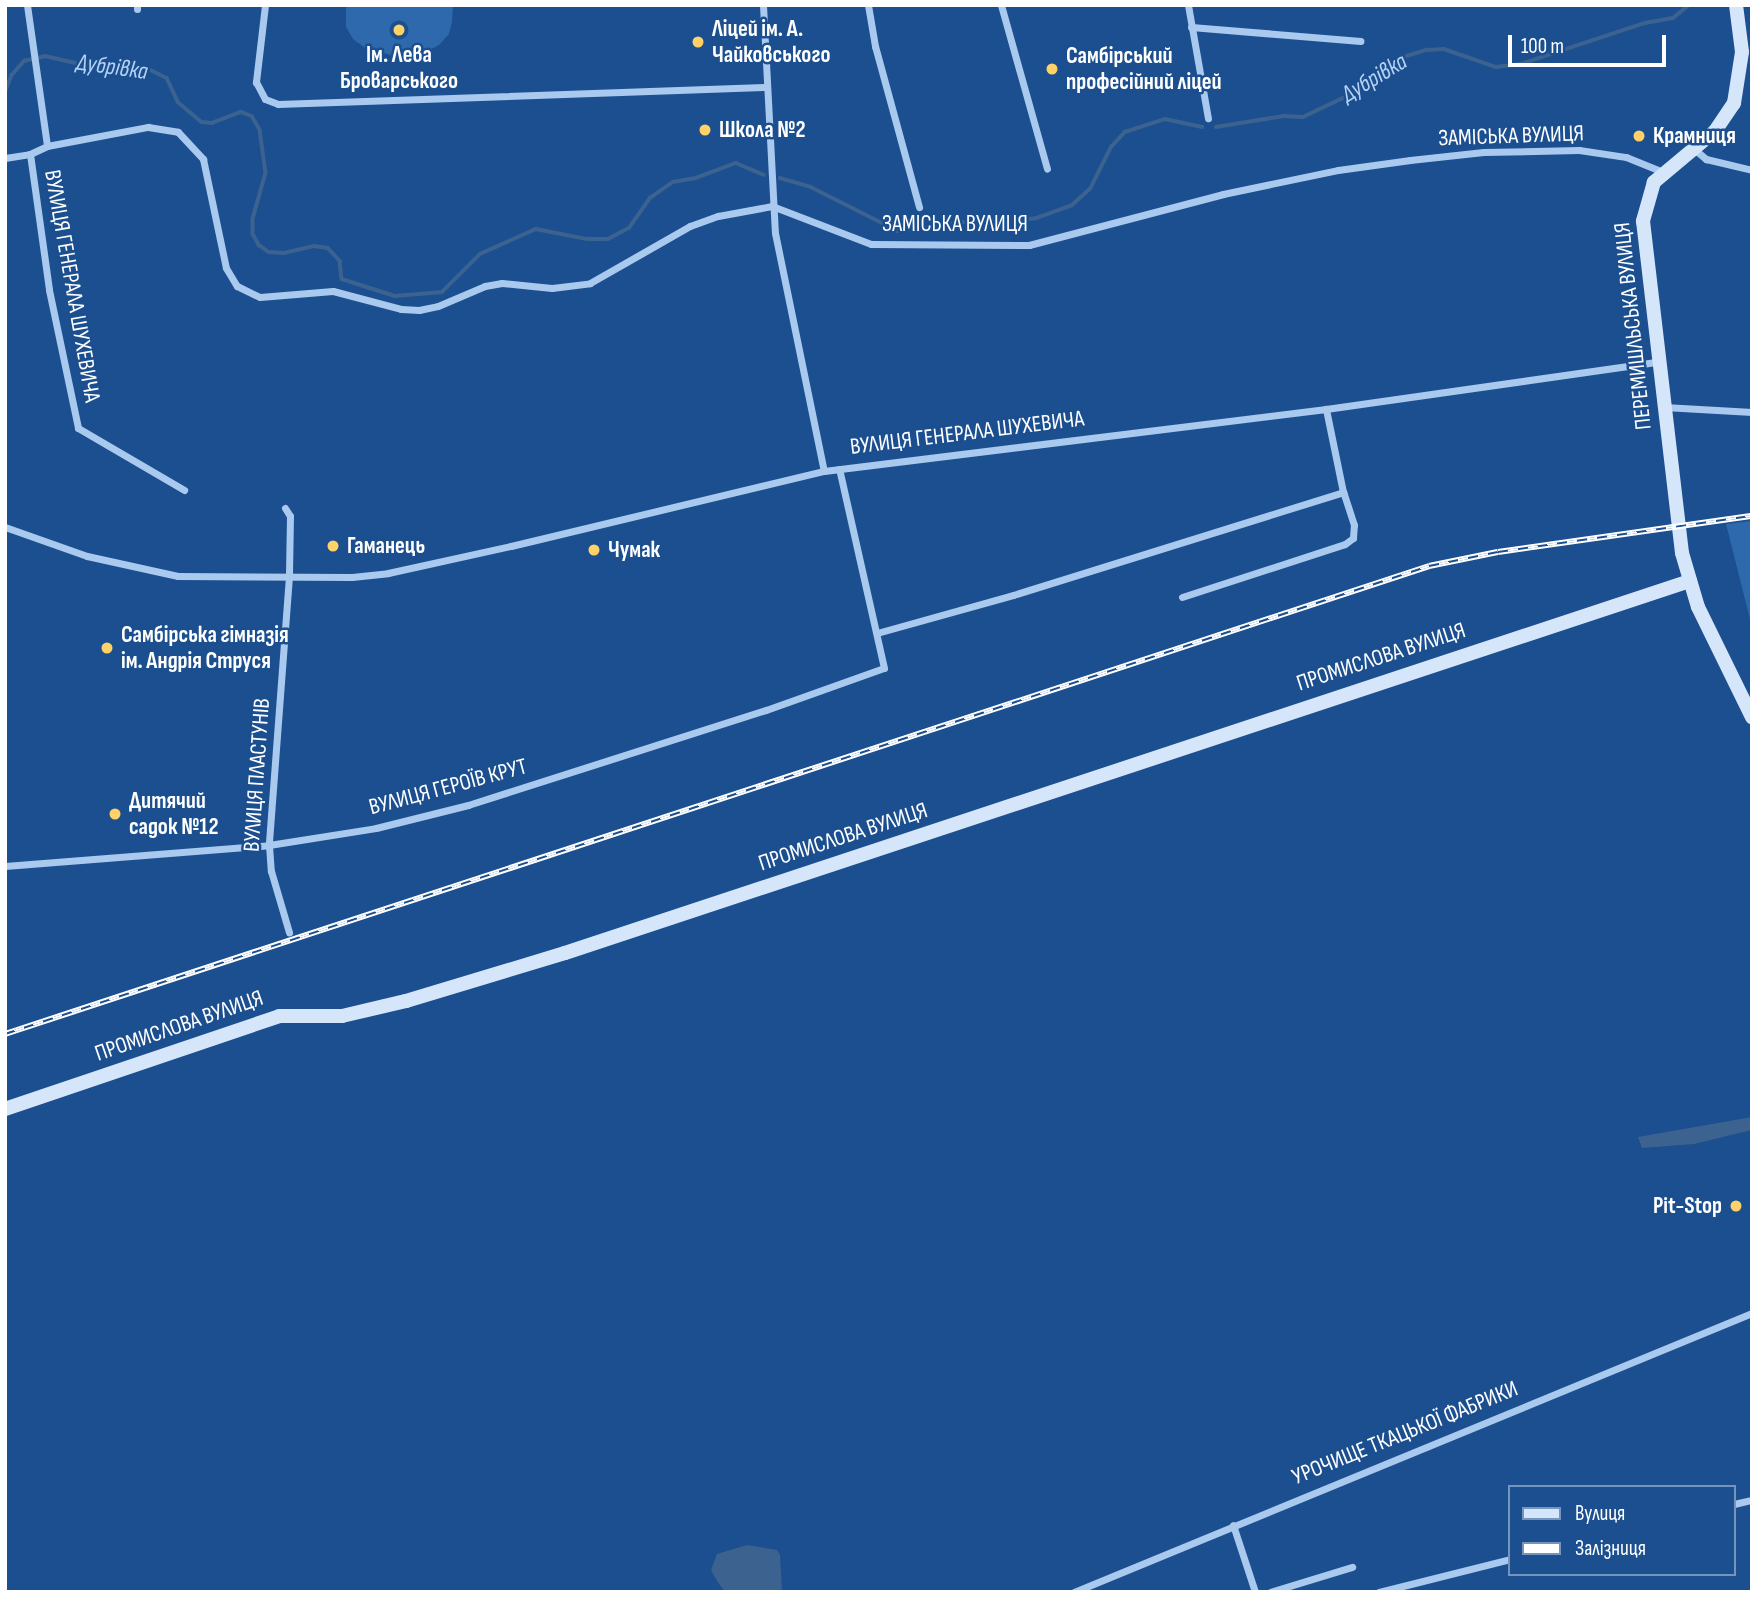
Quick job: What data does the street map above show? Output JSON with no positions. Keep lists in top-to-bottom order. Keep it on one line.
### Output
{"streets":{"street":["ЗАМІСЬКА ВУЛИЦЯ","ВУЛИЦЯ ГЕНЕРАЛА ШУХЕВИЧА","ПЕРЕМИШЛЬСЬКА ВУЛИЦЯ","ПРОМИСЛОВА ВУЛИЦЯ","ВУЛИЦЯ ПЛАСТУНІВ","ВУЛИЦЯ ГЕРОЇВ КРУТ","УРОЧИЩЕ ТКАЦЬКОЇ ФАБРИКИ"]},"crossings":[["ЗАМІСЬКА ВУЛИЦЯ","ПЕРЕМИШЛЬСЬКА ВУЛИЦЯ"],["ВУЛИЦЯ ГЕНЕРАЛА ШУХЕВИЧА","ПЕРЕМИШЛЬСЬКА ВУЛИЦЯ"],["ВУЛИЦЯ ГЕНЕРАЛА ШУХЕВИЧА","ВУЛИЦЯ ПЛАСТУНІВ"],["ПЕРЕМИШЛЬСЬКА ВУЛИЦЯ","ПРОМИСЛОВА ВУЛИЦЯ"],["ВУЛИЦЯ ПЛАСТУНІВ","ВУЛИЦЯ ГЕРОЇВ КРУТ"]],"water":["Дубрівка"],"places":["Ім. Лева Броварського","Ліцей ім. А. Чайковського","Самбірський професійний ліцей","Школа №2","Крамниця","Гаманець","Чумак","Самбірська гімназія ім. Андрія Струся","Дитячий садок №12","Pit-Stop"],"legend":["Вулиця","Залізниця"],"scale_bar":"100 m"}
